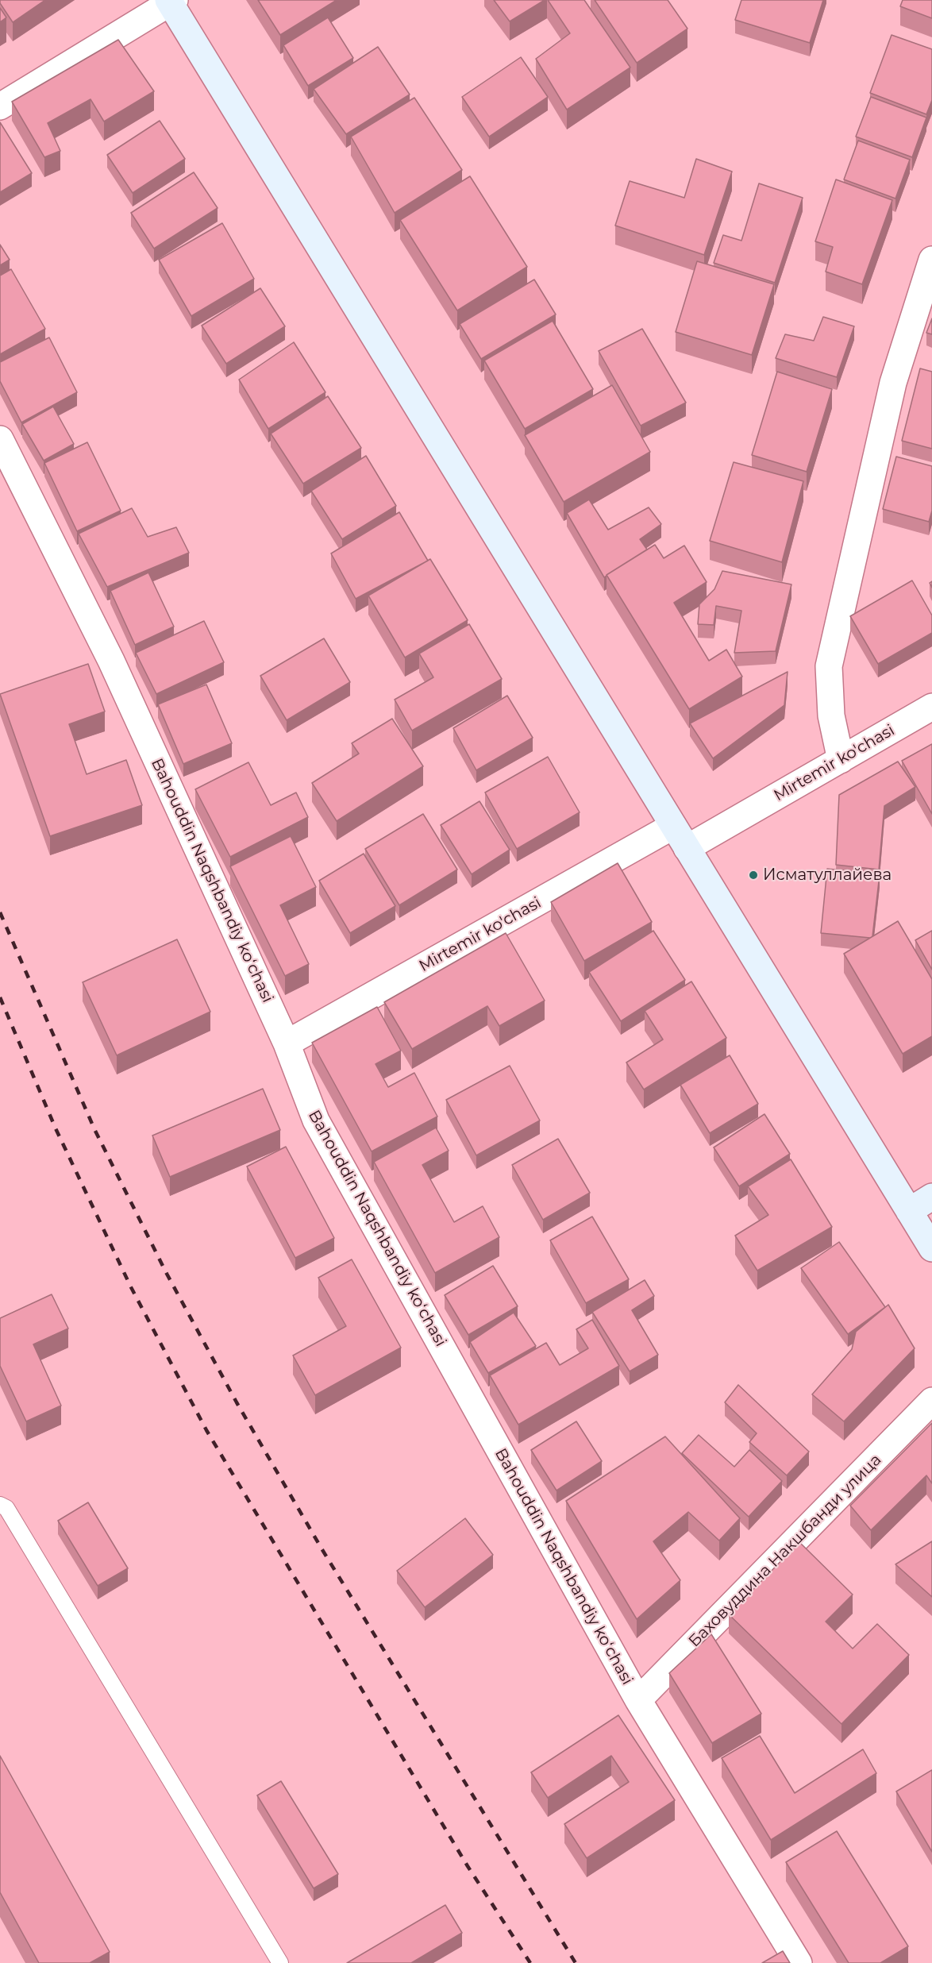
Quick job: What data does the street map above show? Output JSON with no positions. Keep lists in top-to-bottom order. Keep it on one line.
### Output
{"streets":{"street":["Mirtemir ko'chasi","Bahouddin Naqshbandiy koʻchasi","Баховуддина Накшбанди улица"]},"crossings":[["Mirtemir ko'chasi","Bahouddin Naqshbandiy koʻchasi"],["Bahouddin Naqshbandiy koʻchasi","Баховуддина Накшбанди улица"]],"places":["Исматуллайева"]}
